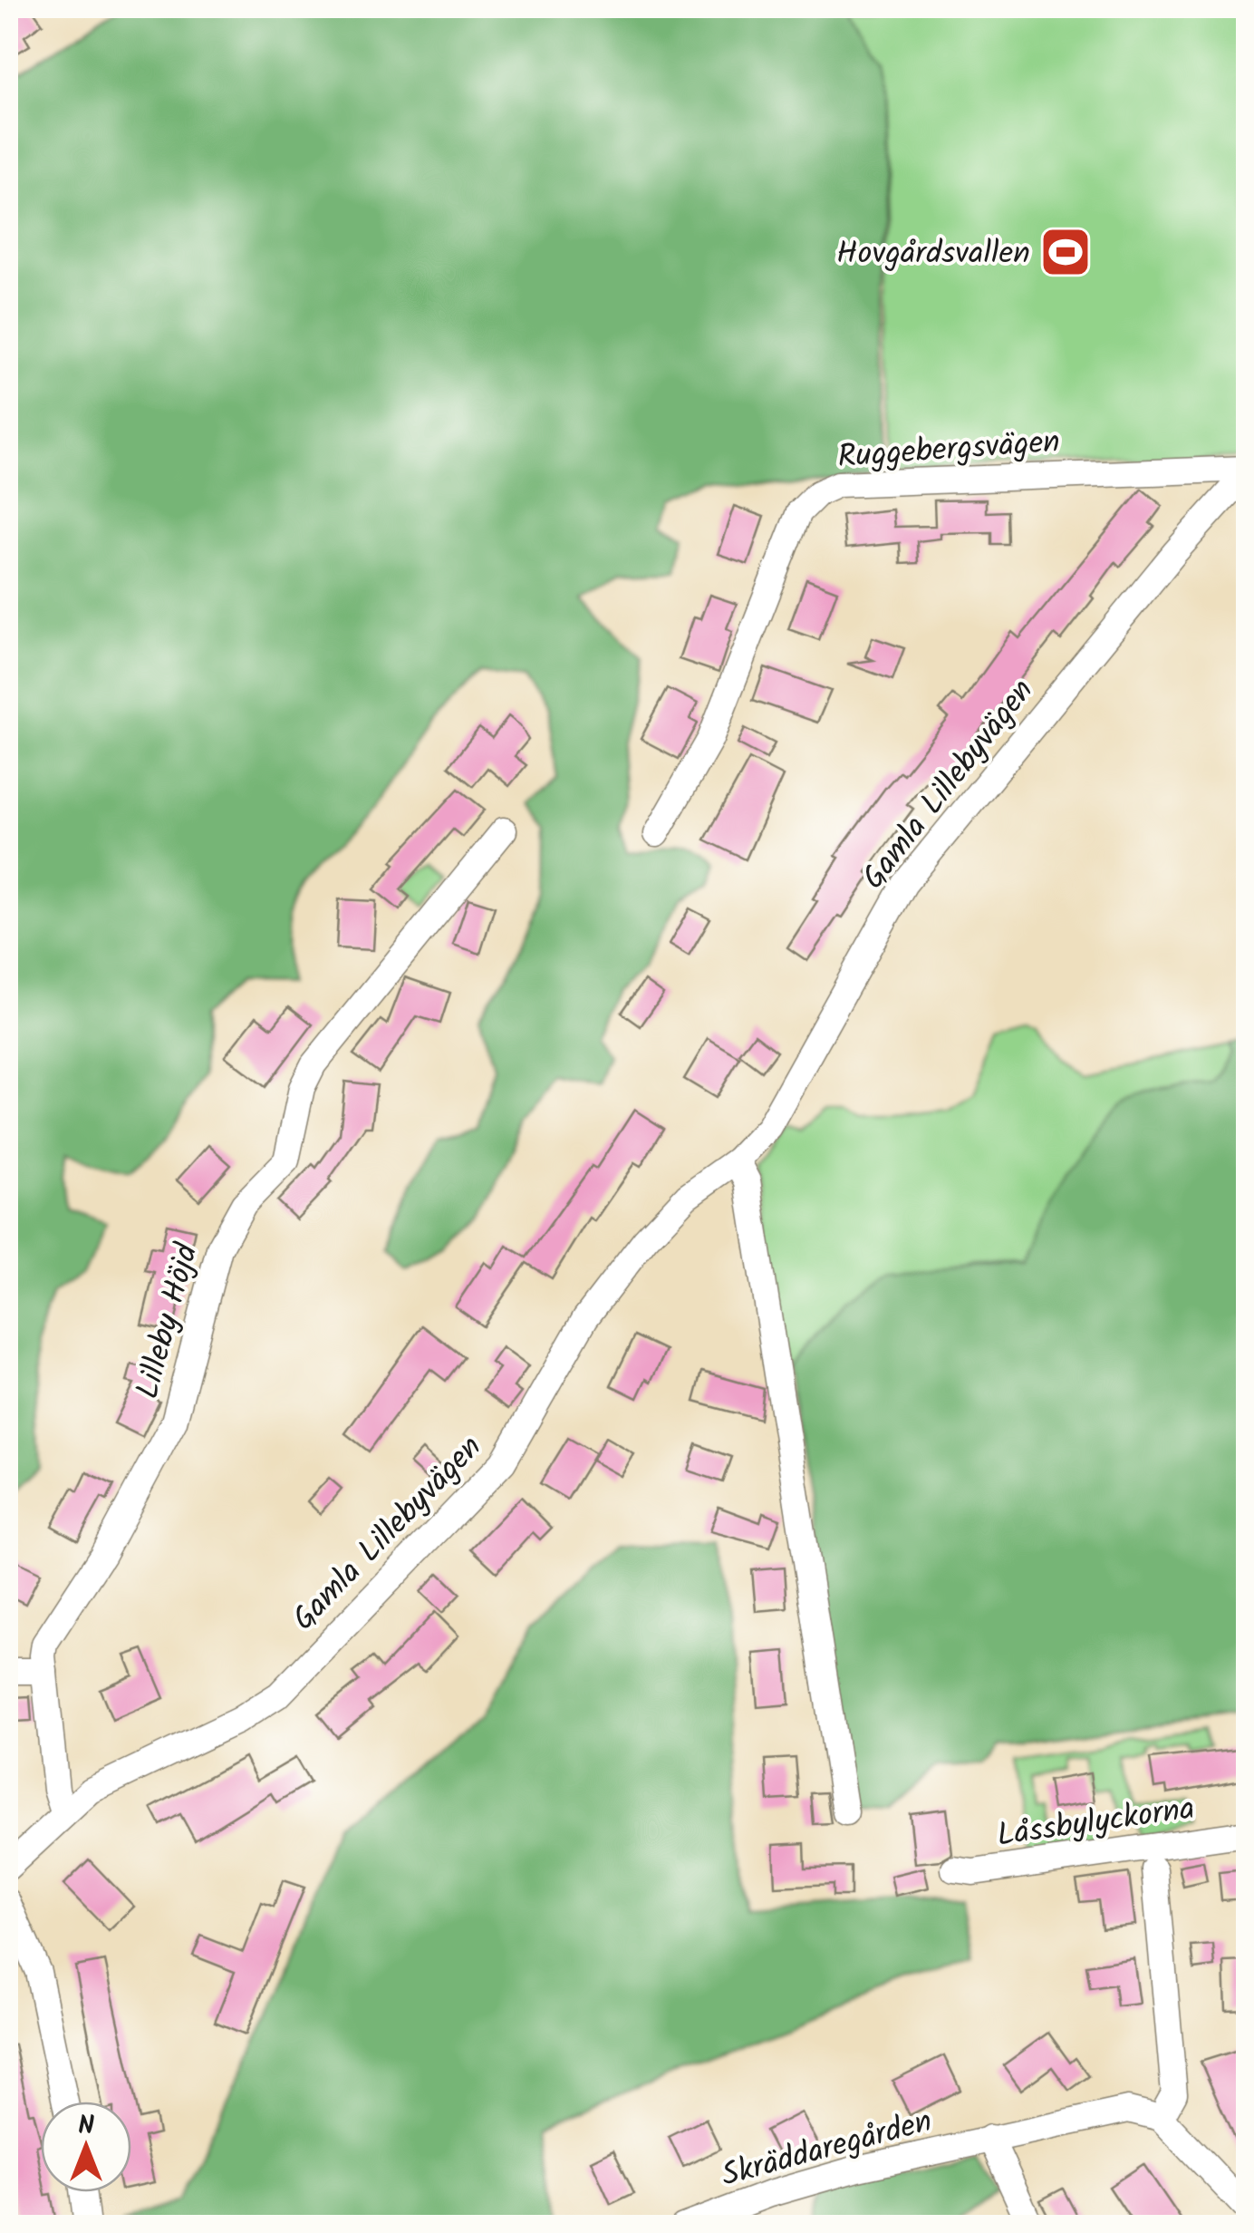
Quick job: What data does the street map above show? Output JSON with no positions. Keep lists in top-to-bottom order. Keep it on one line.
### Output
{"streets":{"street":["Ruggebergsvägen","Gamla Lillebyvägen","Lilleby Höjd","Låssbylyckorna","Skräddaregården"]},"crossings":[["Ruggebergsvägen","Gamla Lillebyvägen"],["Gamla Lillebyvägen","Lilleby Höjd"]],"places":{"sports":["Hovgårdsvallen"]},"north":"top"}
